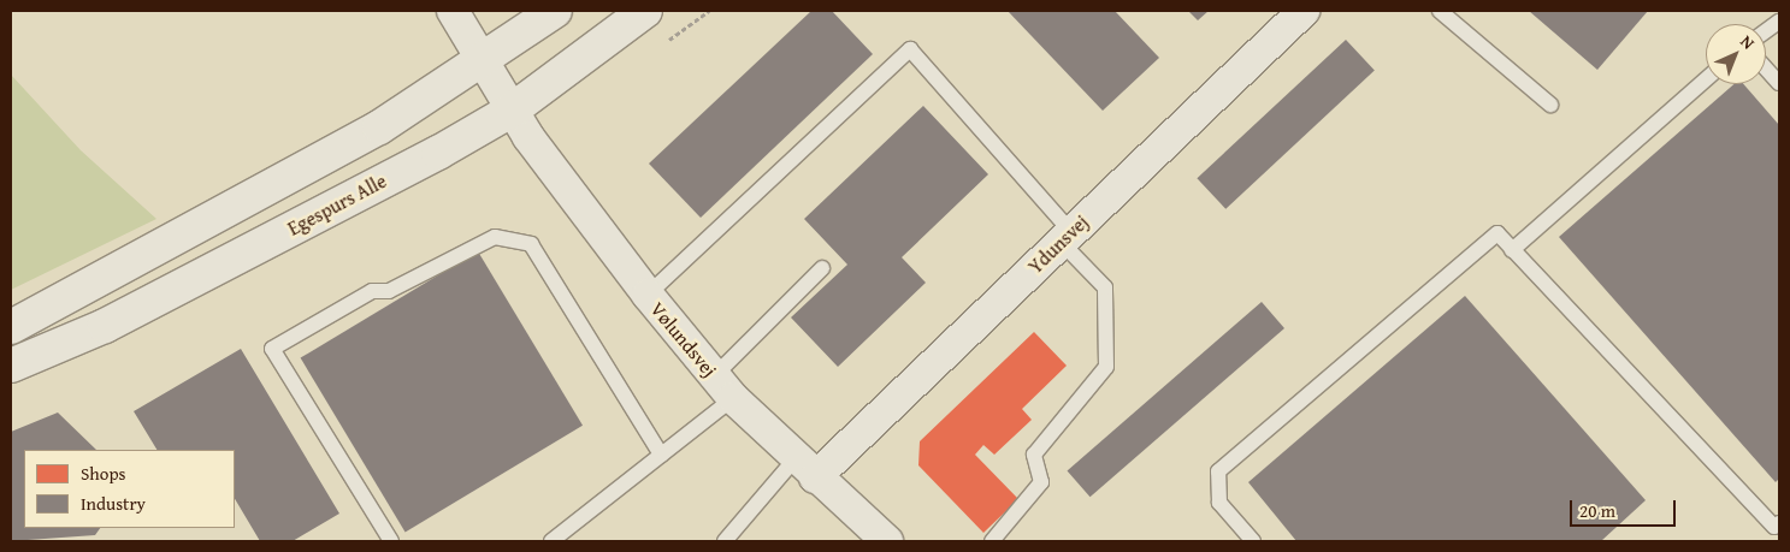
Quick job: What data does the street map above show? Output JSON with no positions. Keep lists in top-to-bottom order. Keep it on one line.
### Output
{"streets":{"street":["Egespurs Alle","Ydunsvej","Vølundsvej"]},"crossings":[["Egespurs Alle","Vølundsvej"],["Ydunsvej","Vølundsvej"]],"legend":["Shops","Industry"],"scale_bar":"20 m","north":"top right"}
